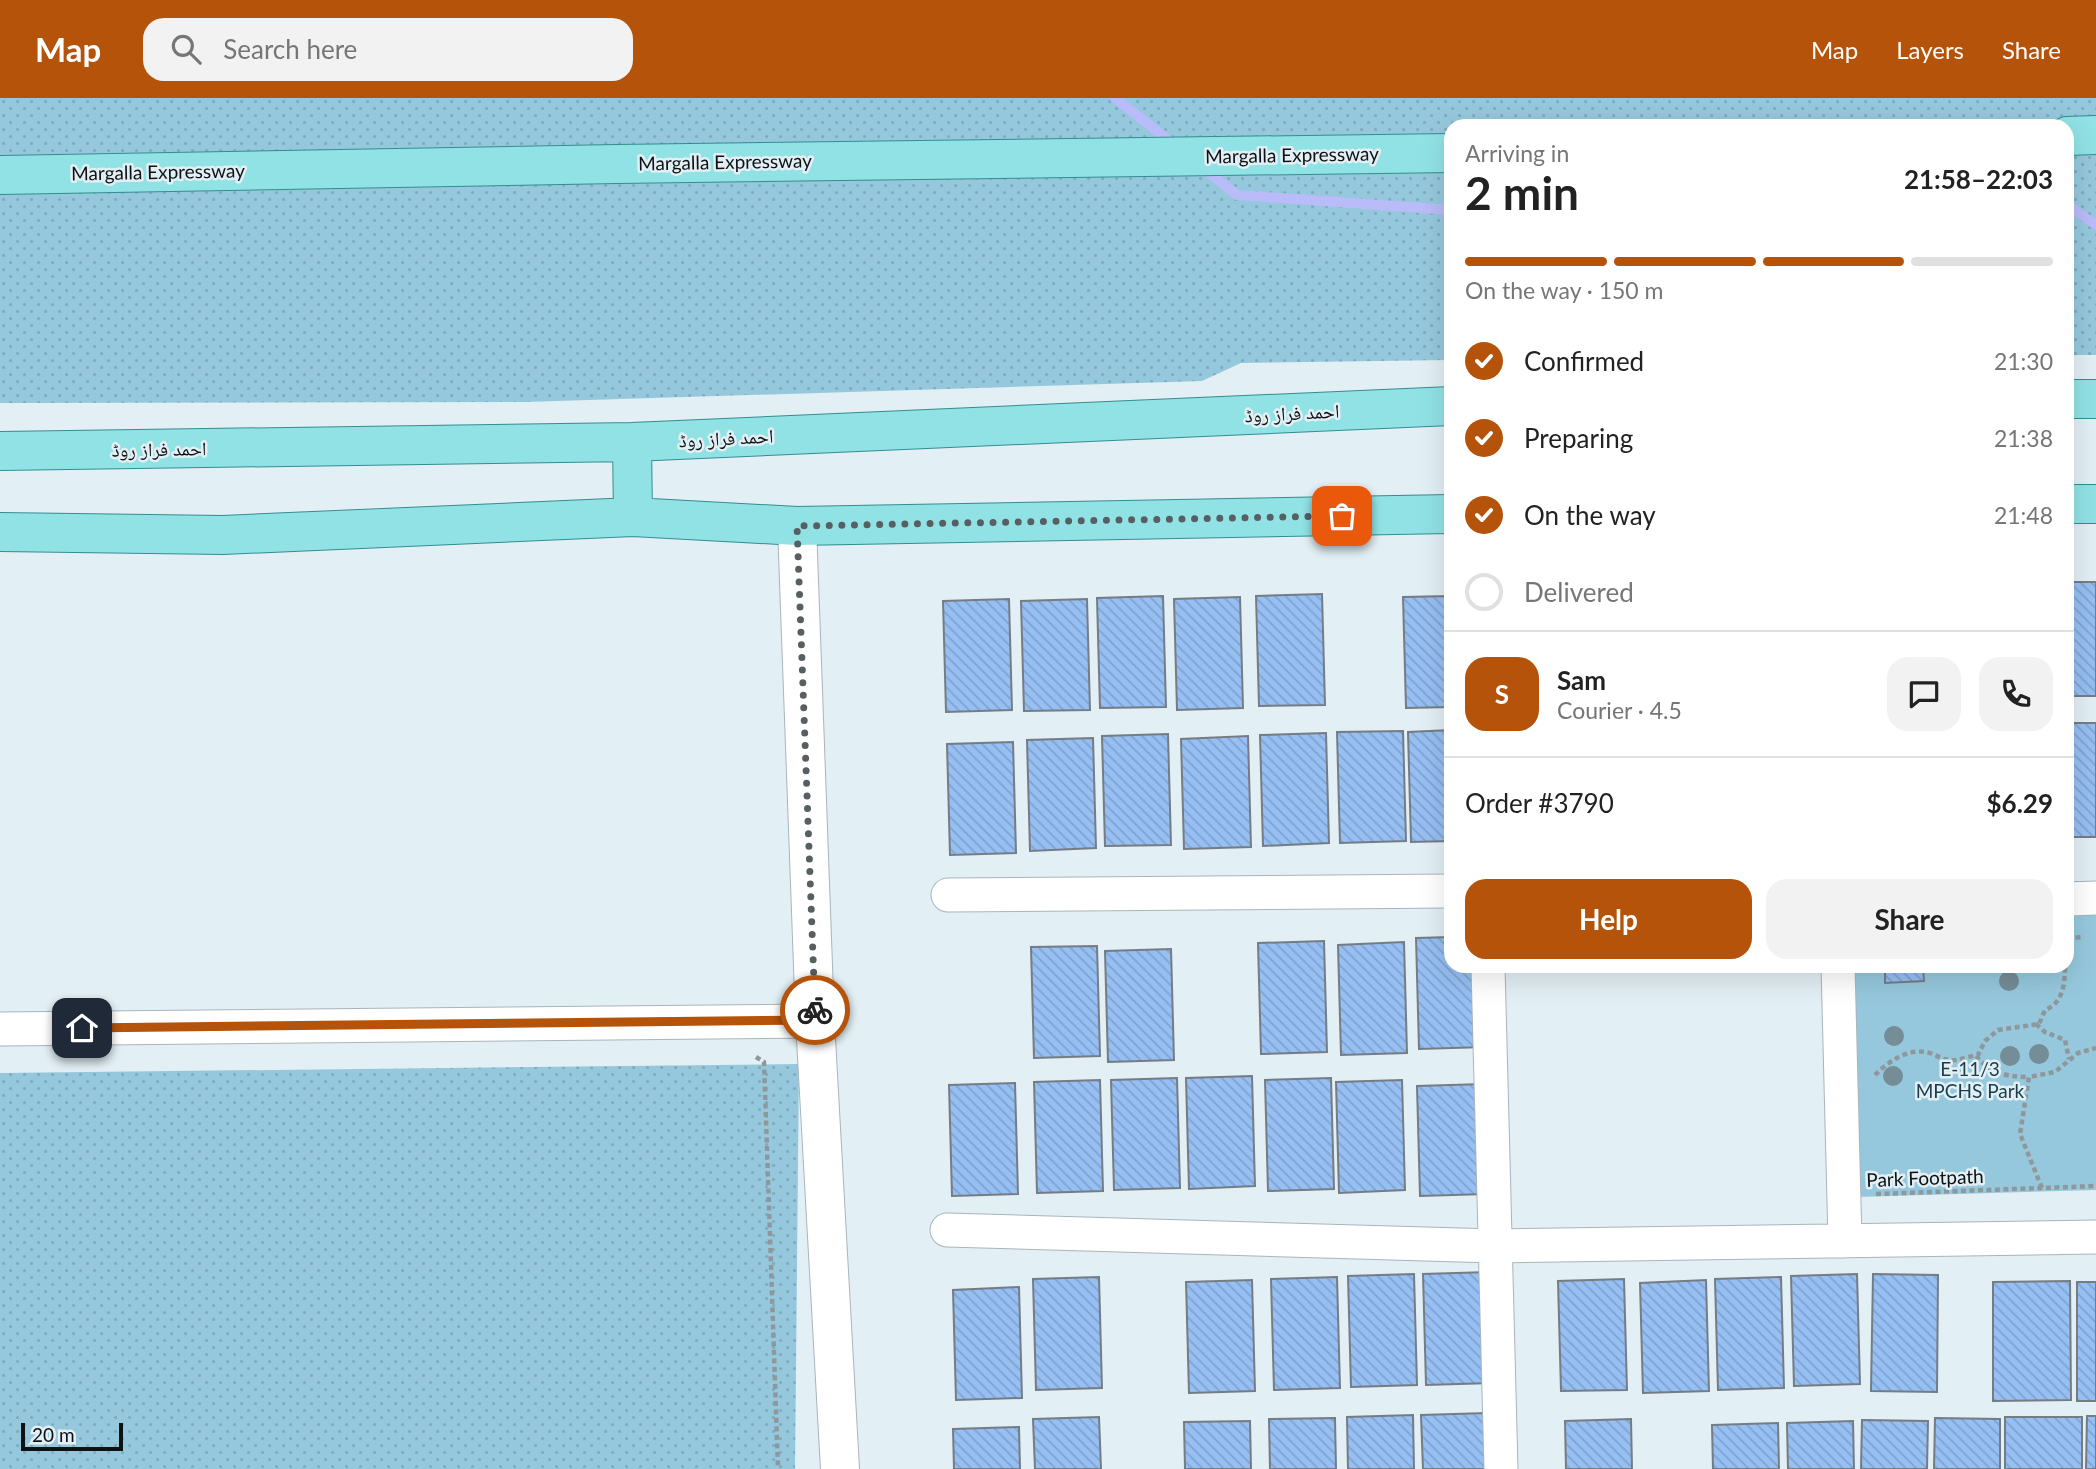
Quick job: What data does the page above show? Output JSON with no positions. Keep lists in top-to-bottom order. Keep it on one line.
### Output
{"streets":{"main road":["Margalla Expressway","احمد فراز روڈ"],"path":["Park Footpath"]},"parks":["E-11/3 MPCHS Park"],"scale_bar":"20 m","page":{"header":"Map","search":"Search here","nav":["Map","Layers","Share"],"heading":["2 min","Arriving in","21:58–22:03"],"panel":["Sam","Courier · 4.5","Order #3790","$6.29"],"bar":"On the way · 150 m","list":[["Confirmed","21:30"],["Preparing","21:38"],["On the way","21:48"],"Delivered"],"round":"S","buttons":["Help","Share"],"scale":"20 m"}}
